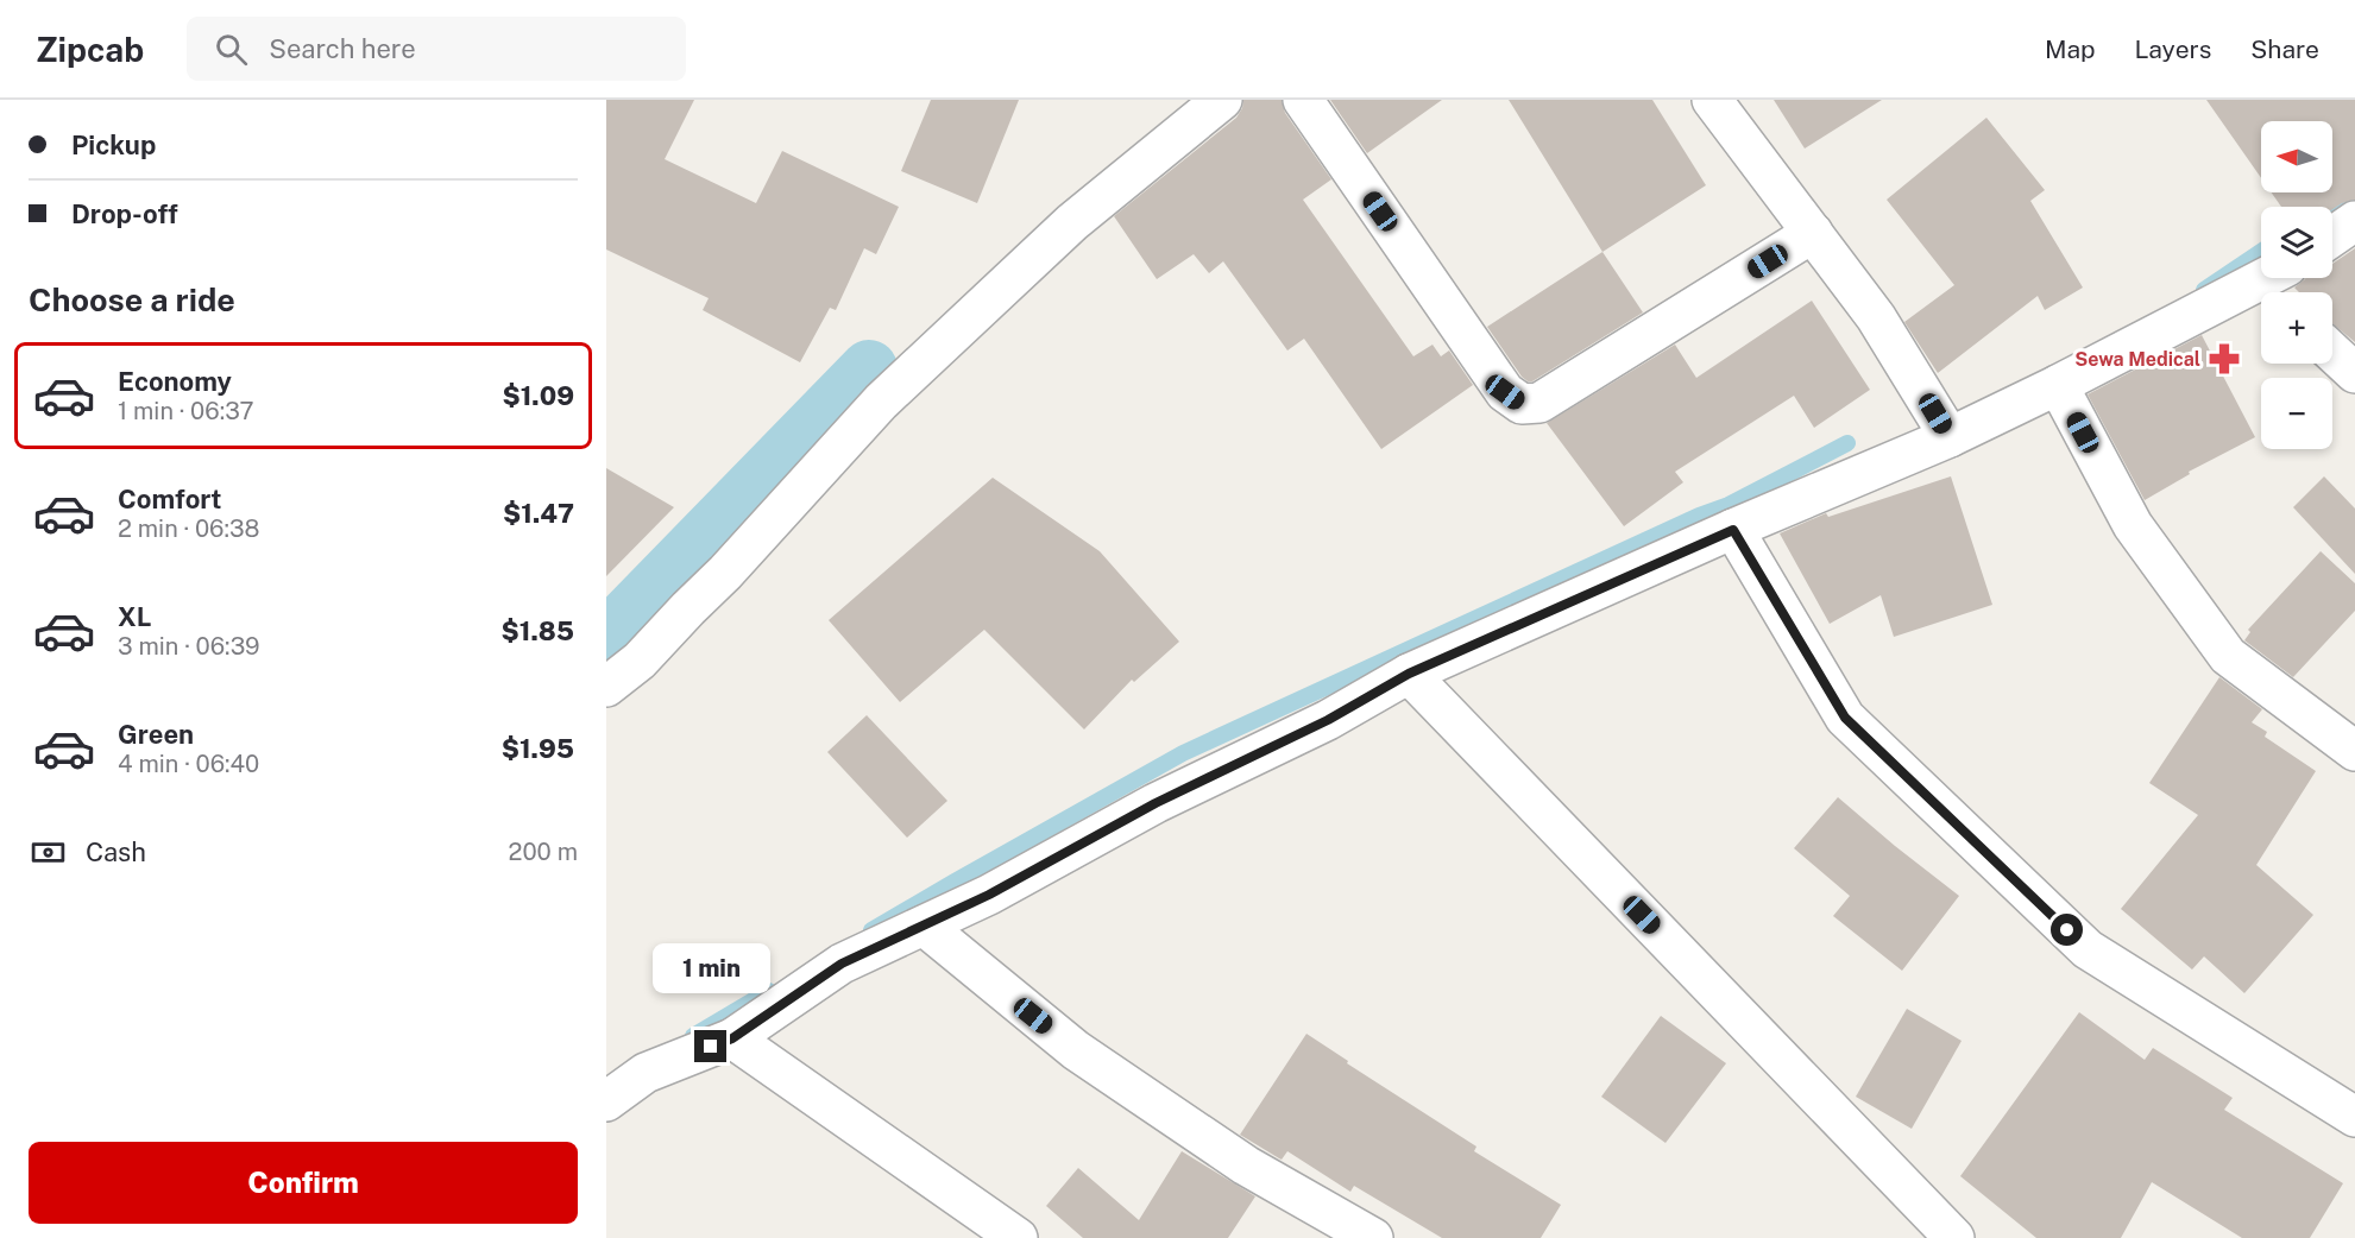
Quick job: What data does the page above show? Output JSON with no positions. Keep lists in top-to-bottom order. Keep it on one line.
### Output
{"places":{"pharmacy":["Sewa Medical"]},"north":"left","page":{"header":"Zipcab","search":"Search here","nav":["Map","Layers","Share"],"banner":["Pickup","Drop-off"],"map_buttons":["+","−"],"heading":"Choose a ride","list":[{"name":"Economy","note":"1 min · 06:37","value":"$1.09"},{"name":"Comfort","note":"2 min · 06:38","value":"$1.47"},{"name":"XL","note":"3 min · 06:39","value":"$1.85"},{"name":"Green","note":"4 min · 06:40","value":"$1.95"}],"pay":["Cash","200 m"],"bubble":"1 min","buttons":"Confirm"}}
